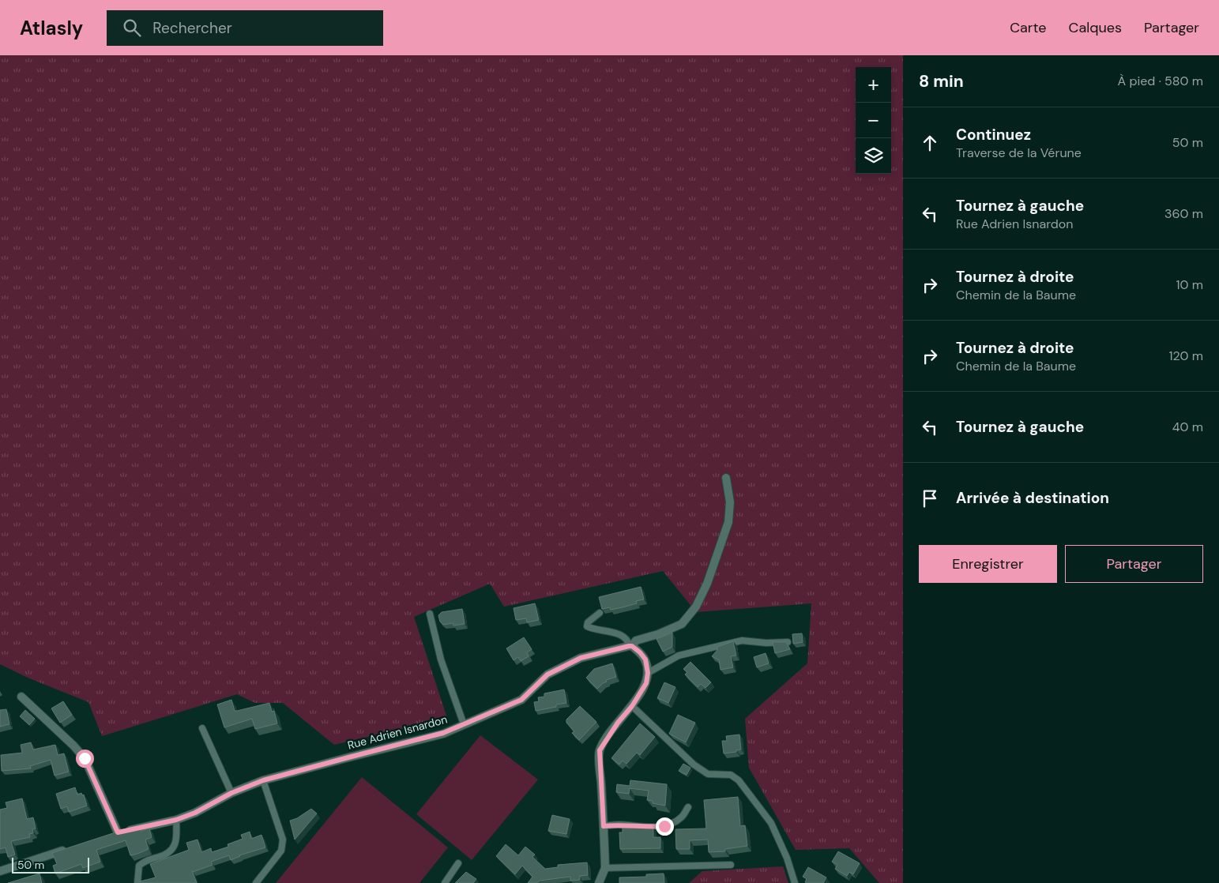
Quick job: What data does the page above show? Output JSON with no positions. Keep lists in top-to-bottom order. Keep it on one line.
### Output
{"streets":{"street":["Rue Adrien Isnardon"]},"scale_bar":"50 m","page":{"header":"Atlasly","search":"Rechercher","nav":["Carte","Calques","Partager"],"heading":["8 min","À pied · 580 m"],"map_buttons":["+","−"],"list":[["Continuez","Traverse de la Vérune","50 m"],["Tournez à gauche","Rue Adrien Isnardon","360 m"],["Tournez à droite","Chemin de la Baume","10 m"],["Tournez à droite","Chemin de la Baume","120 m"],["Tournez à gauche","40 m"],"Arrivée à destination"],"buttons":["Enregistrer","Partager"],"scale":"50 m"}}
